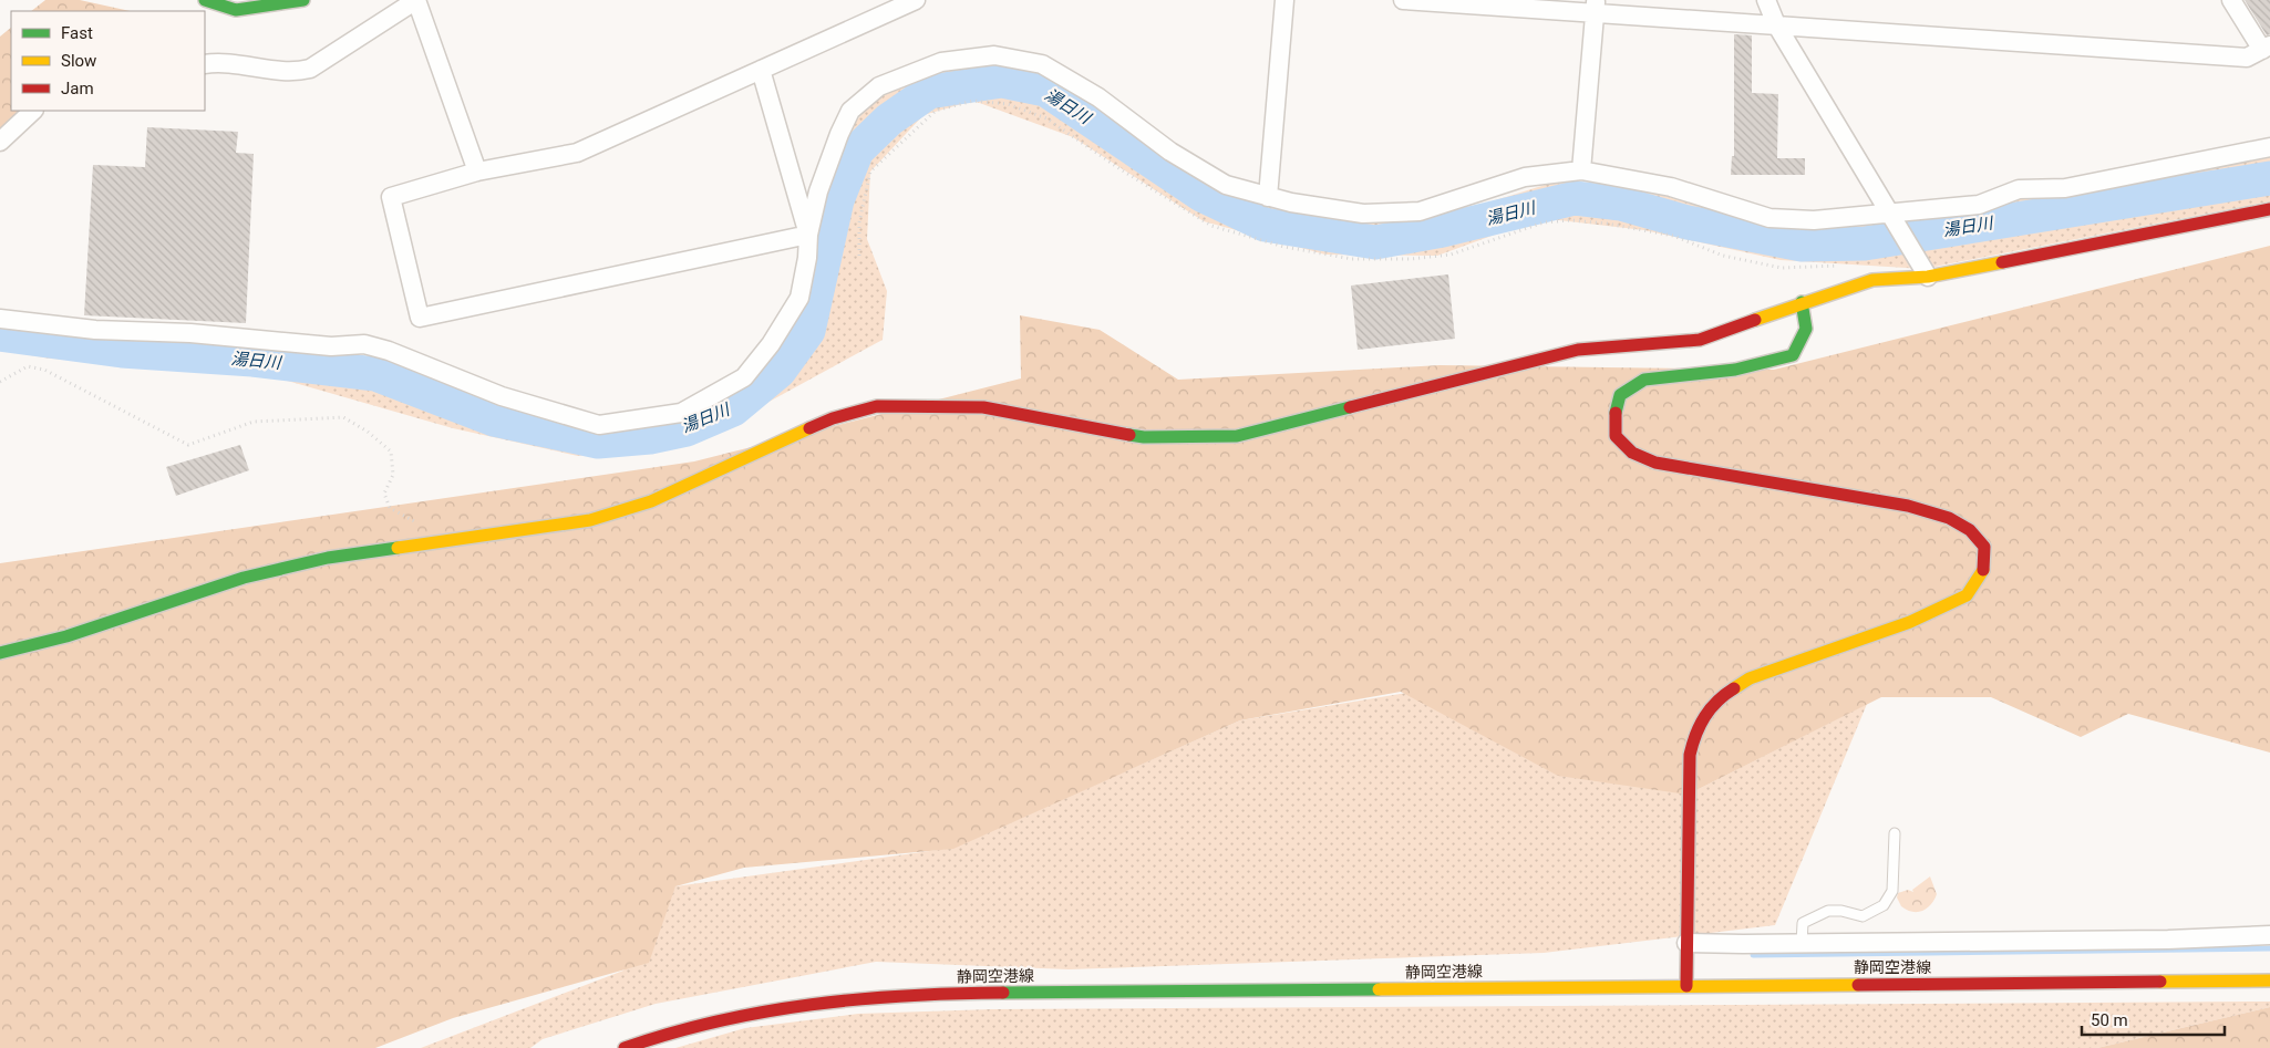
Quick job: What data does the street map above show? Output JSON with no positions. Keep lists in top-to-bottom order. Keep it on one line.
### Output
{"streets":{"street":["静岡空港線"]},"water":["湯日川"],"legend":["Fast","Slow","Jam"],"scale_bar":"50 m"}
